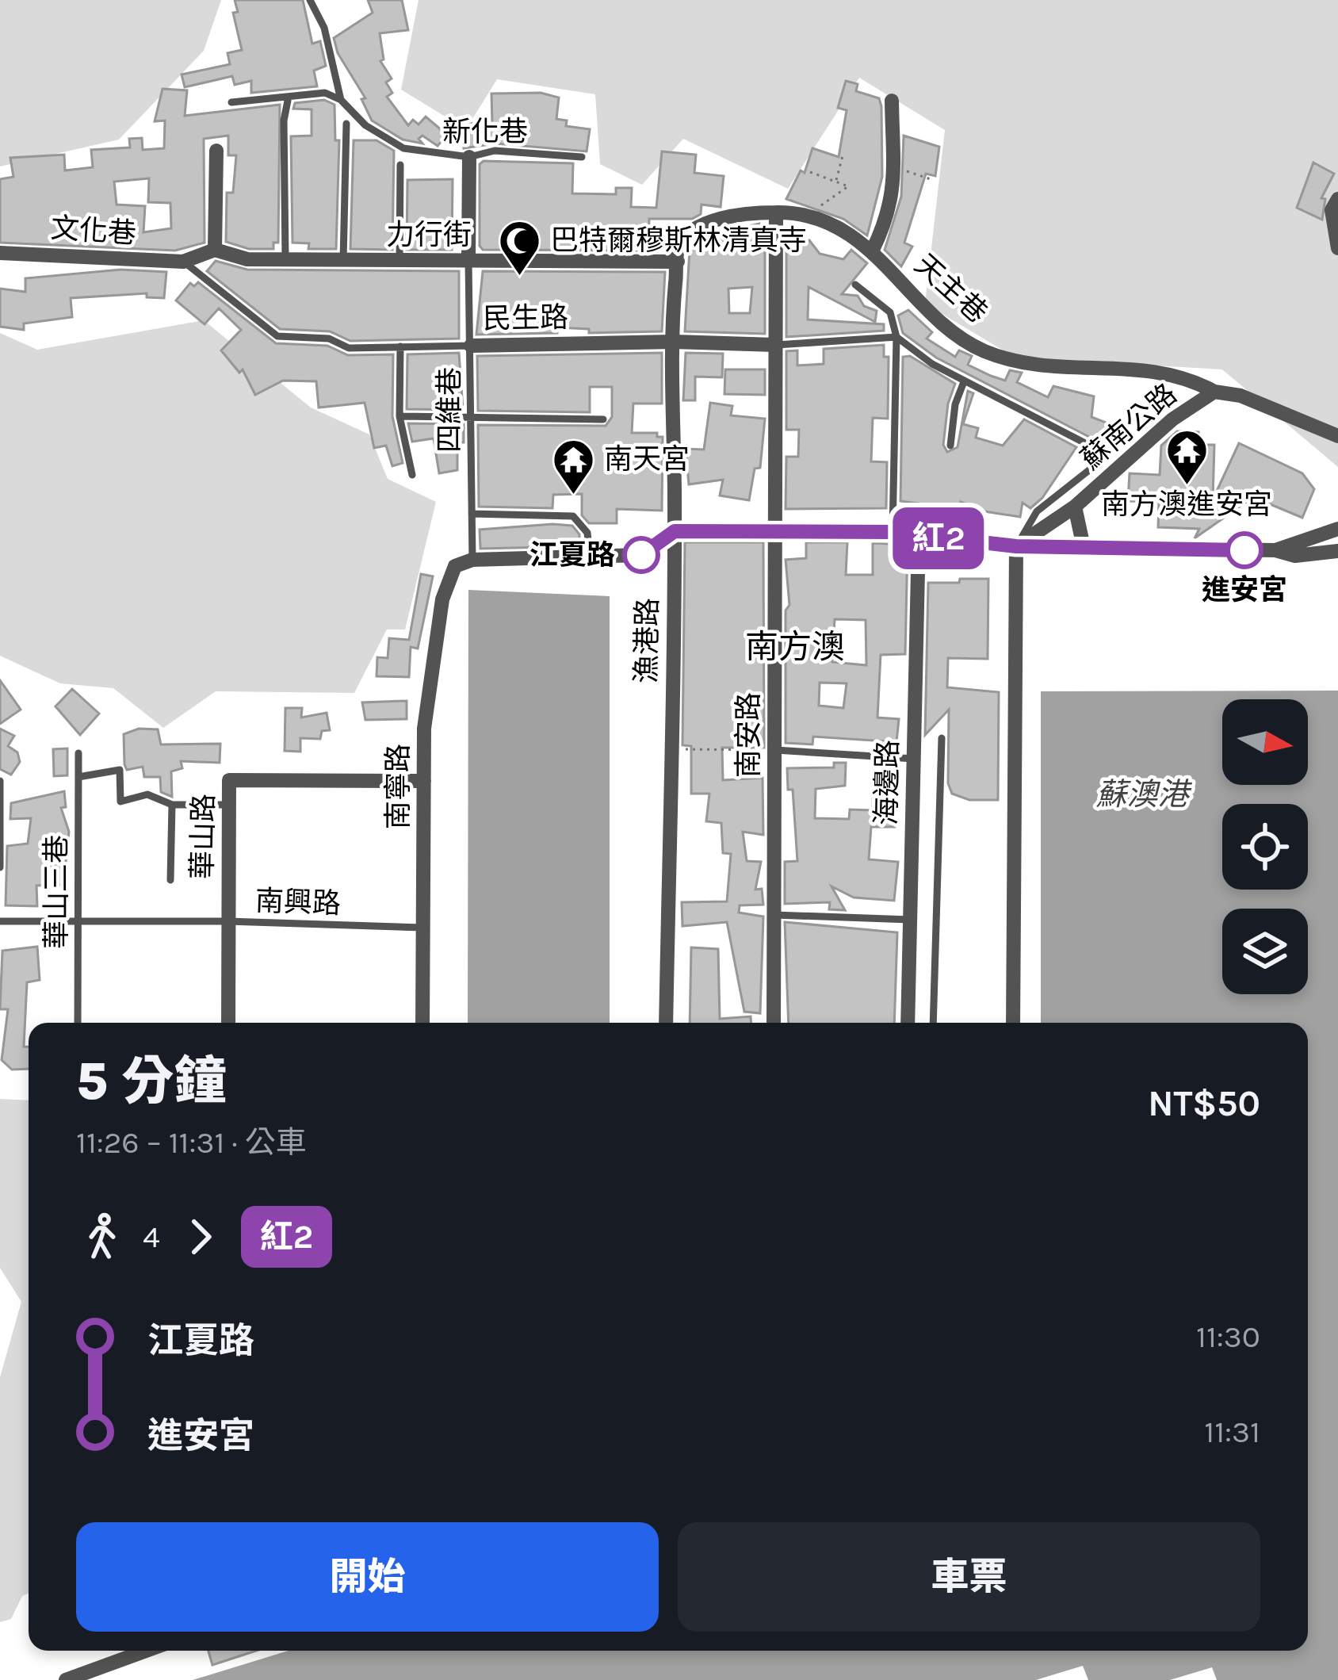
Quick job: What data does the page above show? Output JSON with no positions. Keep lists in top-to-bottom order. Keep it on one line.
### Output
{"streets":{"street":["文化巷","力行街","天主巷","民生路","蘇南公路","漁港路","南安路","海邊路","南寧路","華山路"],"lane":["新化巷","四維巷","華山三巷","南興路"]},"crossings":[["文化巷","民生路"],["力行街","四維巷"],["力行街","漁港路"],["天主巷","蘇南公路"],["天主巷","南安路"],["民生路","四維巷"],["民生路","漁港路"],["民生路","南安路"],["四維巷","南寧路"],["南寧路","華山路"],["南寧路","南興路"],["華山路","南興路"],["華山三巷","南興路"]],"districts":["南方澳"],"water":["蘇澳港"],"places":{"mosque":["巴特爾穆斯林清真寺"],"temple":["南方澳進安宮","南天宮"],"other":["進安宮","江夏路"]},"lines":["bus line 紅2"],"north":"right","page":{"on_map":"紅2","heading":["5 分鐘","11:26 – 11:31 · 公車","NT$50"],"legs":["4","紅2"],"list":[{"name":"江夏路","value":"11:30"},{"name":"進安宮","value":"11:31"}],"buttons":["開始","車票"]}}
